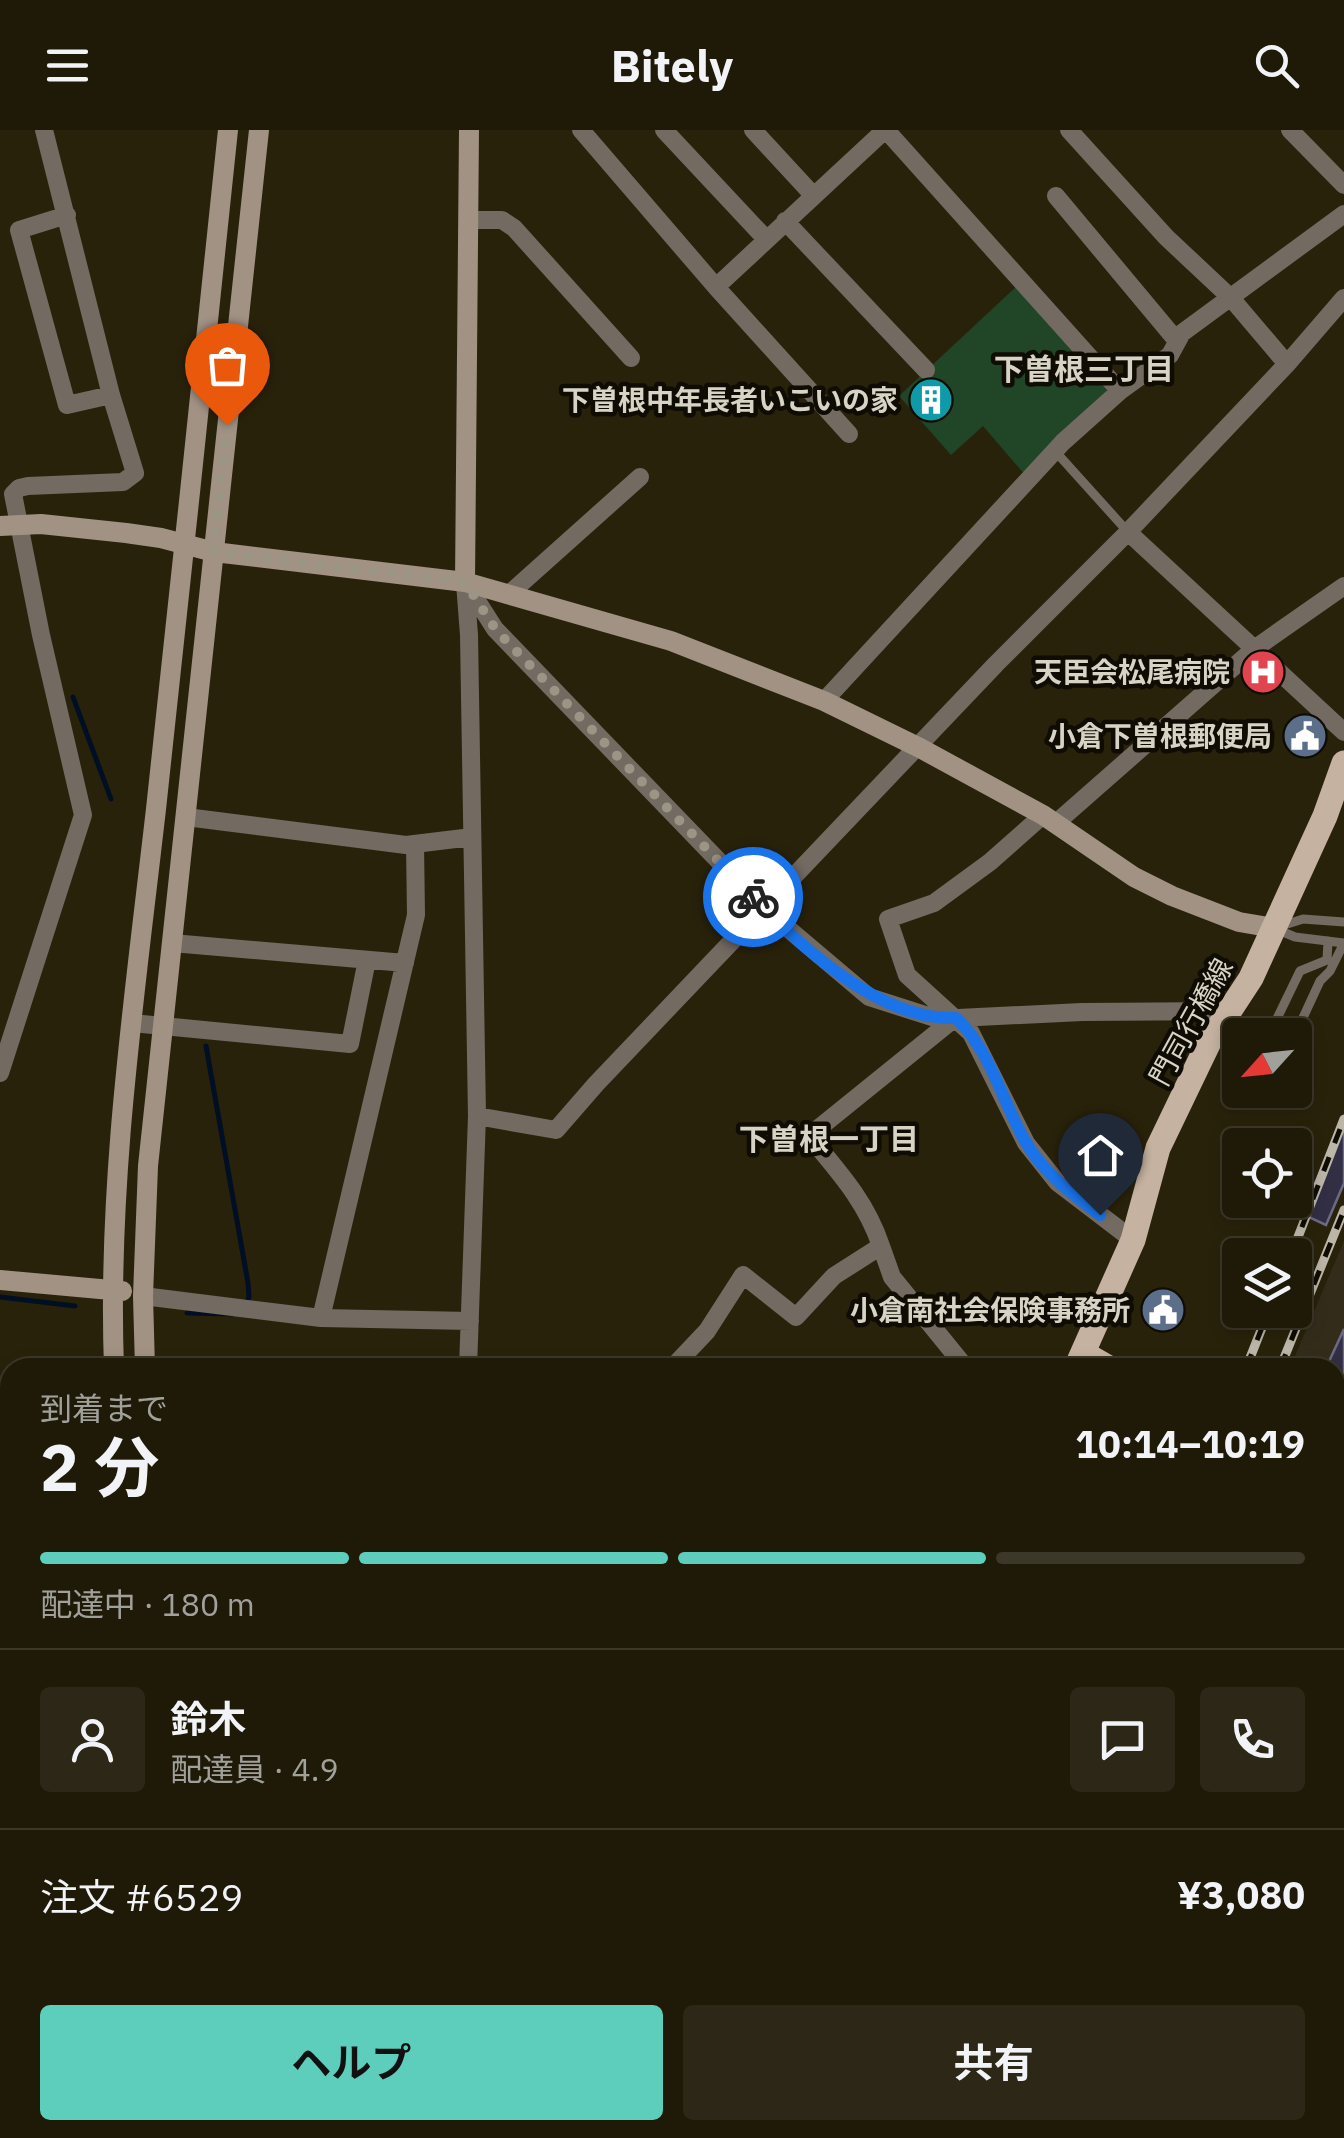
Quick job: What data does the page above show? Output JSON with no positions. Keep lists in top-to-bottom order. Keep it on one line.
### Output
{"streets":{"main road":["門司行橋線"]},"districts":["下曽根三丁目","下曽根一丁目"],"places":{"building":["下曽根中年長者いこいの家"],"hospital":["天臣会松尾病院"],"public building":["小倉下曽根郵便局","小倉南社会保険事務所"]},"north":"bottom left","page":{"header":"Bitely","heading":["2 分","到着まで","10:14–10:19"],"panel":["鈴木","配達員 · 4.9","注文 #6529","¥3,080"],"bar":"配達中 · 180 m","buttons":["ヘルプ","共有"]}}
